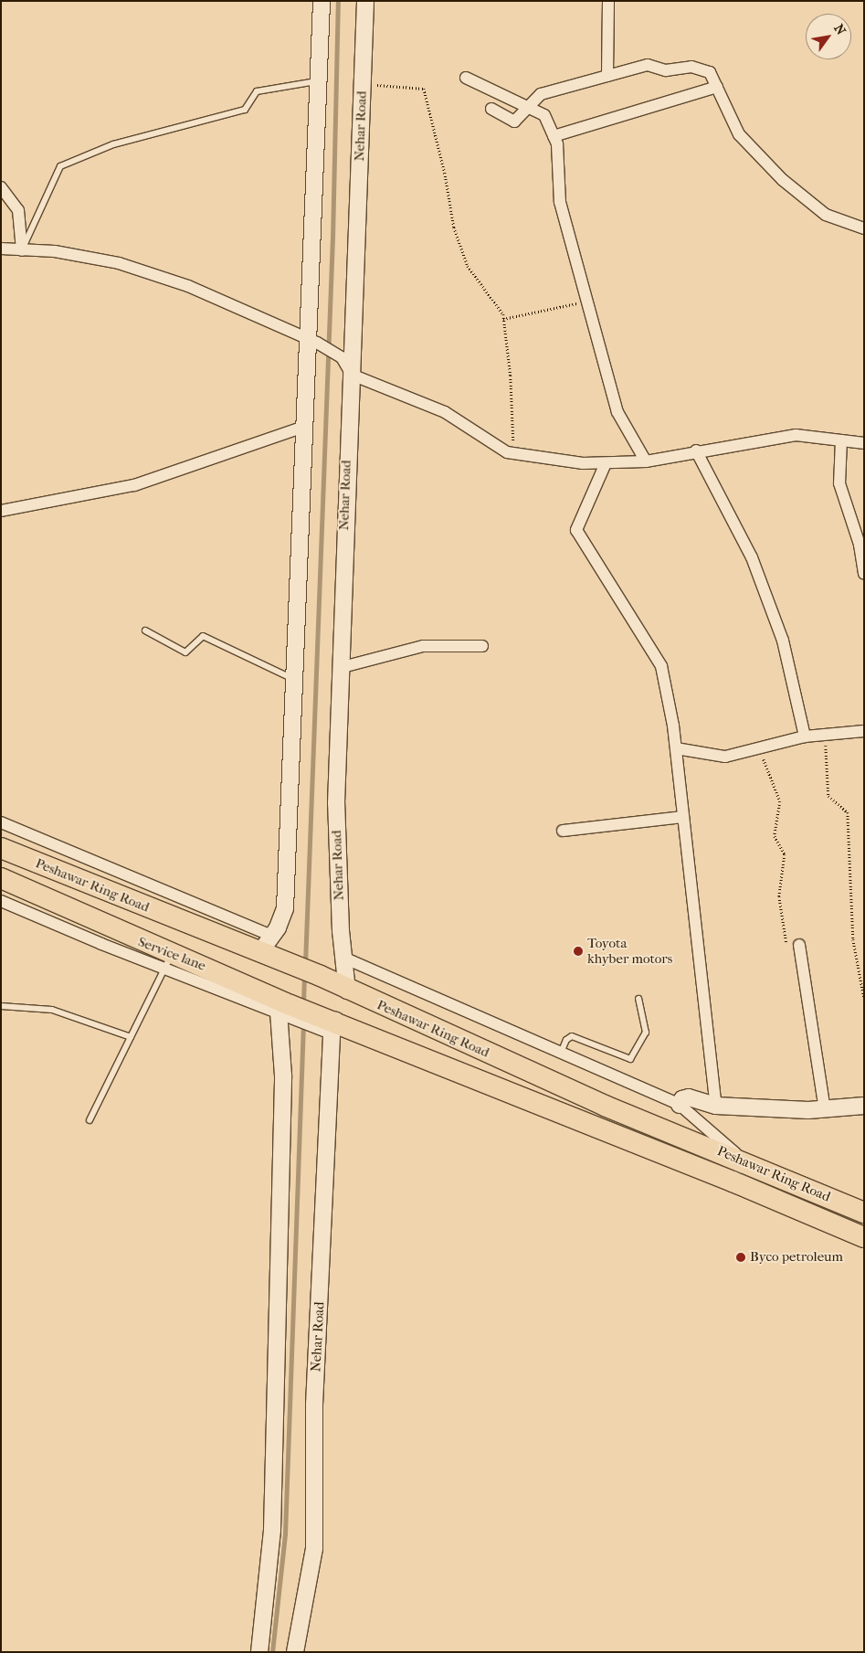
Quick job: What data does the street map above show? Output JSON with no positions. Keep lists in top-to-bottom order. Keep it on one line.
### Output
{"streets":{"highway":["Peshawar Ring Road"],"main road":["Nehar Road"],"street":["Service lane"]},"crossings":[["Nehar Road","Peshawar Ring Road"],["Peshawar Ring Road","Service lane"]],"places":["Toyota khyber motors","Byco petroleum"],"north":"top right"}
